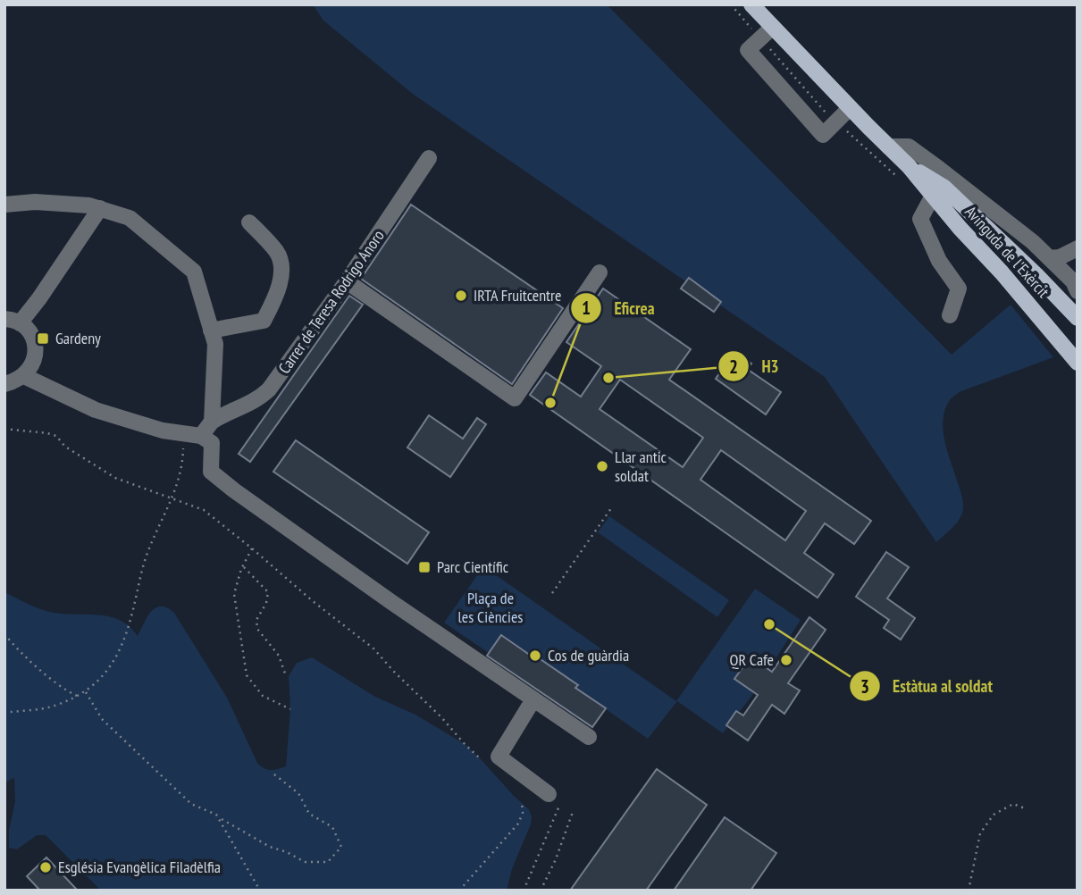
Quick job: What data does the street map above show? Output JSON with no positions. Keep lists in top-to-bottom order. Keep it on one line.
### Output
{"streets":{"main road":["Avinguda de l'Exèrcit"],"street":["Carrer de Teresa Rodrigo Anoro"]},"parks":["Plaça de les Ciències"],"places":{"other":["IRTA Fruitcentre","H3","Eficrea","Llar antic soldat","Estàtua al soldat","Cos de guàrdia","QR Cafe","Església Evangèlica Filadèlfia"],"transit":["Gardeny","Parc Científic"]}}
